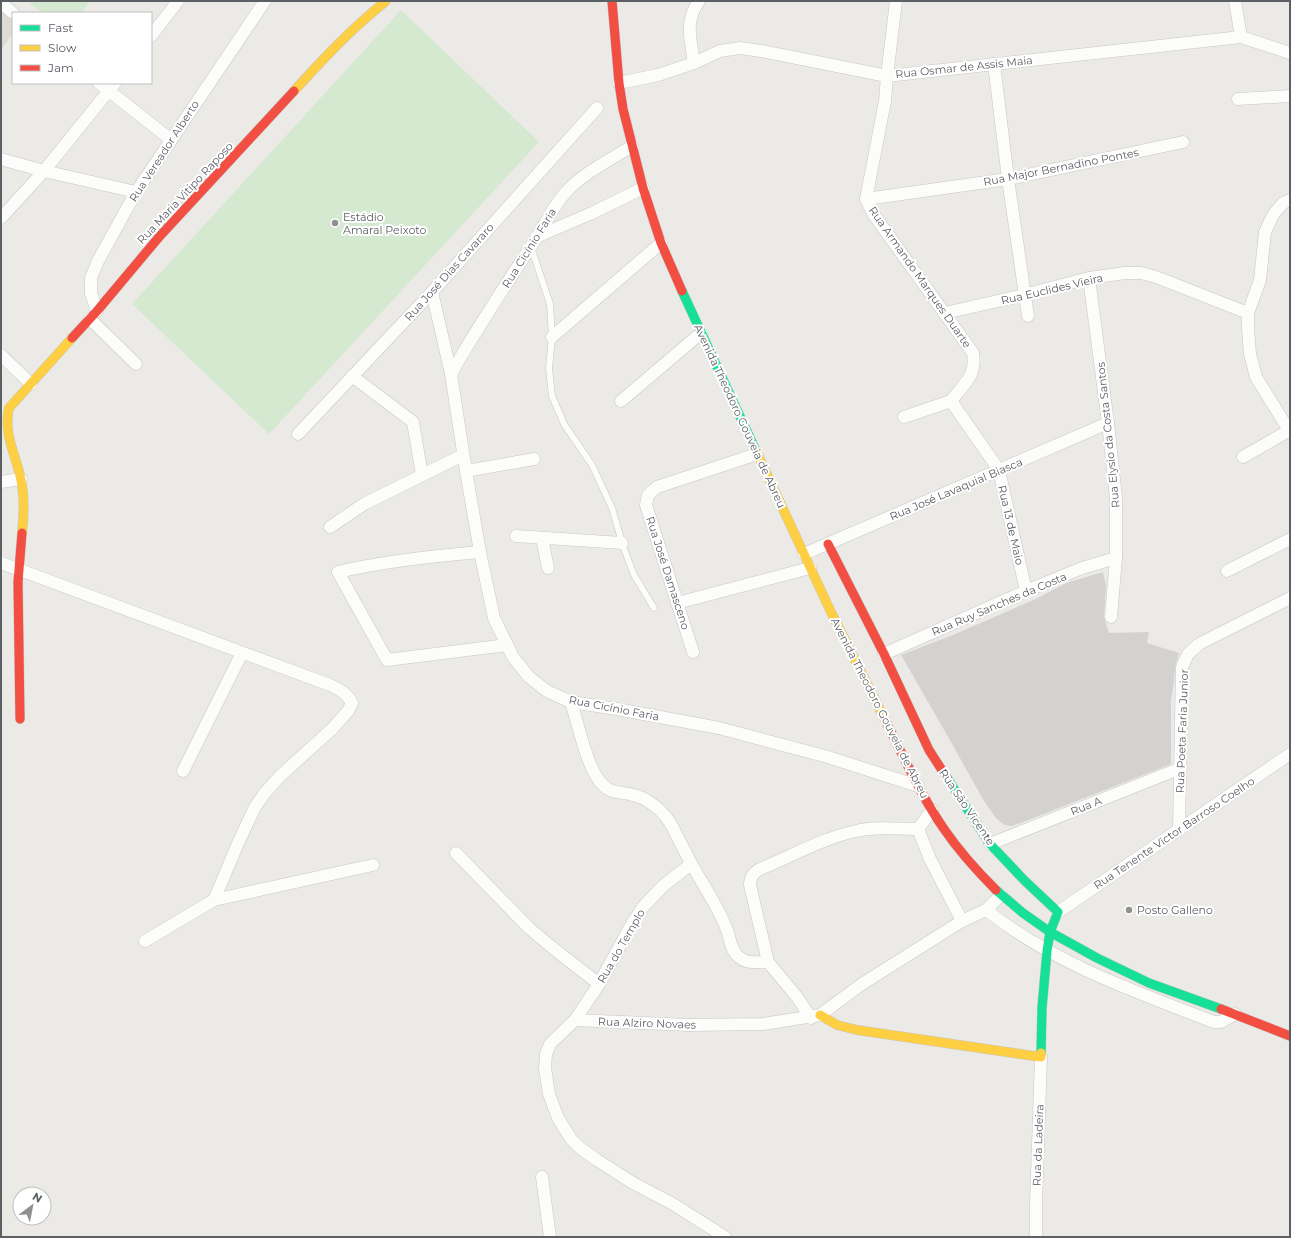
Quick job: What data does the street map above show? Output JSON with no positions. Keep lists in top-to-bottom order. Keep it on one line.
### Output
{"streets":{"street":["Rua Osmar de Assis Maia","Rua Vereador Alberto","Rua Major Bernadino Pontes","Rua Maria Vitipo Raposo","Rua Cicínio Faria","Rua José Dias Cavararo","Rua Armando Marques Duarte","Rua Euclides Vieira","Avenida Theodoro Gouveia de Abreu","Rua Elysio da Costa Santos","Rua José Lavaquial Biasca","Rua 13 de Maio","Rua José Damasceno","Rua Ruy Sanches da Costa","Rua Poeta Faria Junior","Rua A","Rua São Vicente","Rua Tenente Victor Barroso Coelho","Rua do Templo","Rua Alziro Novaes","Rua da Ladeira"]},"crossings":[["Rua Osmar de Assis Maia","Rua Armando Marques Duarte"],["Rua Osmar de Assis Maia","Avenida Theodoro Gouveia de Abreu"],["Rua Vereador Alberto","Rua Maria Vitipo Raposo"],["Rua Major Bernadino Pontes","Rua Armando Marques Duarte"],["Rua Cicínio Faria","Rua José Dias Cavararo"],["Rua Cicínio Faria","Avenida Theodoro Gouveia de Abreu"],["Rua Armando Marques Duarte","Rua Euclides Vieira"],["Rua Armando Marques Duarte","Rua 13 de Maio"],["Rua Euclides Vieira","Rua Elysio da Costa Santos"],["Avenida Theodoro Gouveia de Abreu","Rua José Lavaquial Biasca"],["Avenida Theodoro Gouveia de Abreu","Rua José Damasceno"],["Rua Elysio da Costa Santos","Rua José Lavaquial Biasca"],["Rua Elysio da Costa Santos","Rua Ruy Sanches da Costa"],["Rua José Lavaquial Biasca","Rua 13 de Maio"],["Rua José Lavaquial Biasca","Rua São Vicente"],["Rua 13 de Maio","Rua Ruy Sanches da Costa"],["Rua Ruy Sanches da Costa","Rua São Vicente"],["Rua Poeta Faria Junior","Rua A"],["Rua Poeta Faria Junior","Rua Tenente Victor Barroso Coelho"],["Rua A","Rua São Vicente"],["Rua São Vicente","Rua Tenente Victor Barroso Coelho"],["Rua do Templo","Rua Alziro Novaes"]],"places":["Estádio Amaral Peixoto","Posto Galleno"],"legend":["Fast","Slow","Jam"],"north":"top right"}
